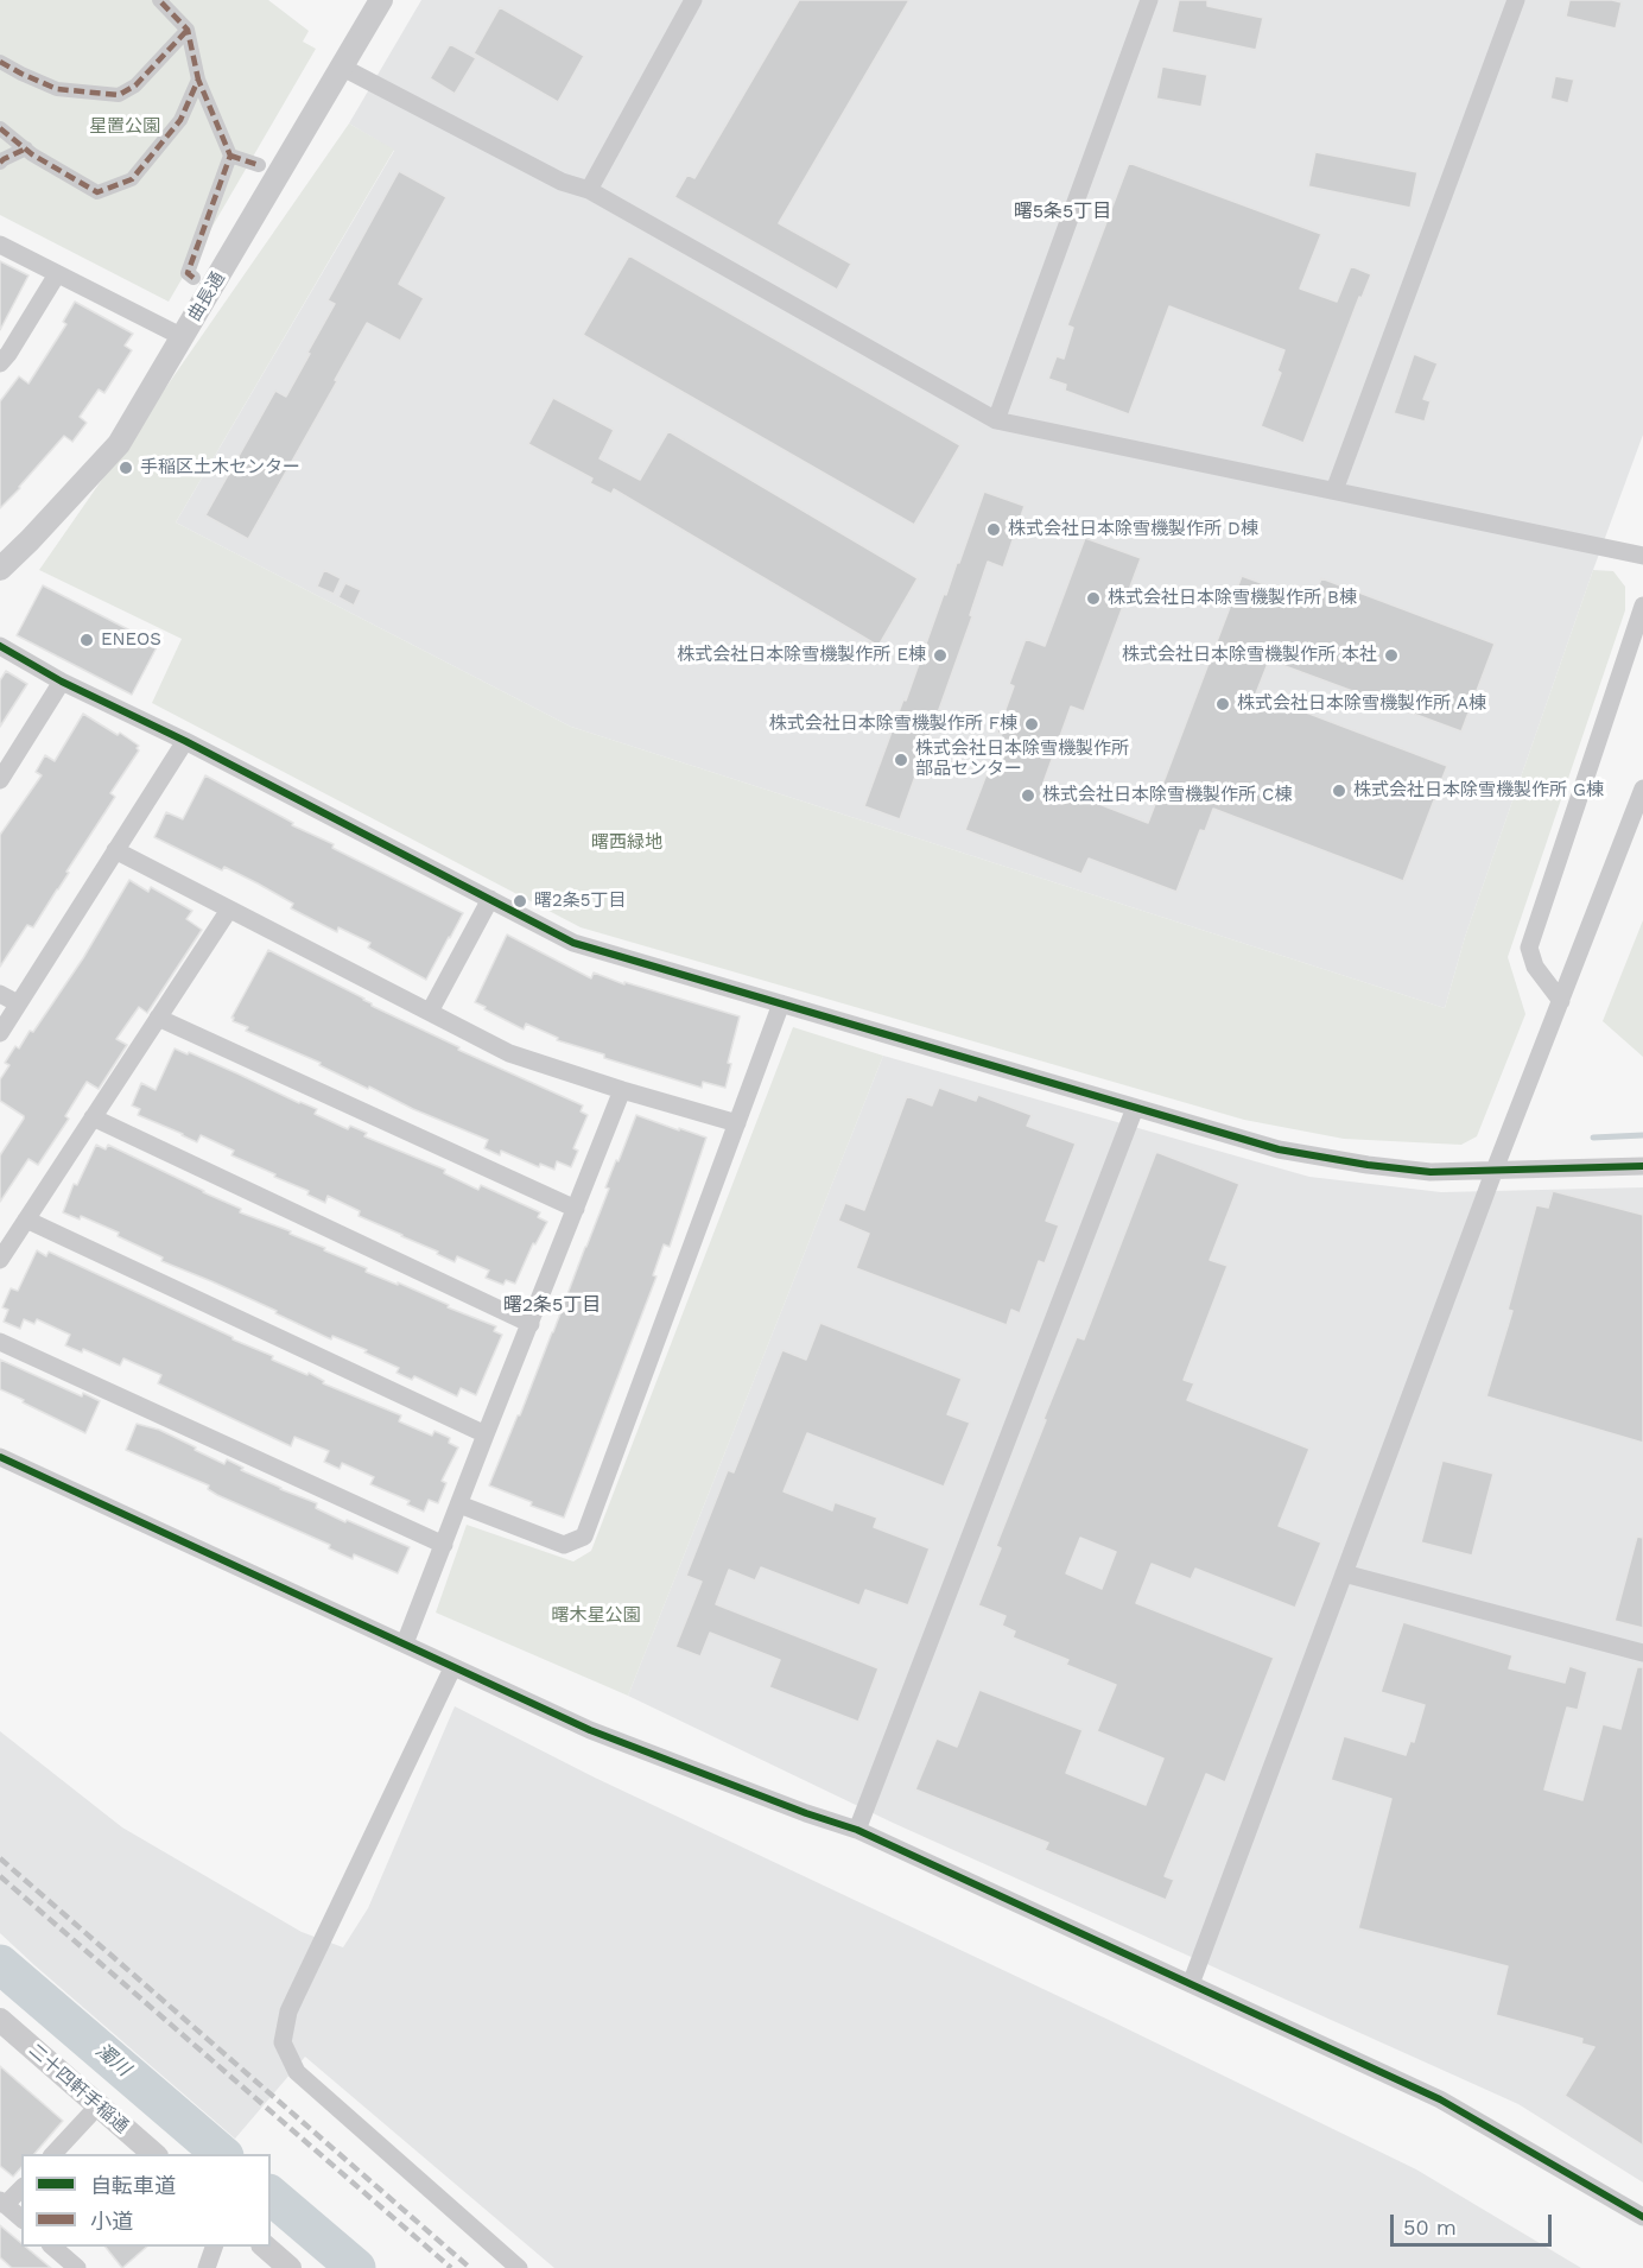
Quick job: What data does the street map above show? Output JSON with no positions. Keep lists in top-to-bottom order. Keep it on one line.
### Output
{"streets":{"street":["曲長通","二十四軒手稲通"]},"districts":["曙5条5丁目","曙2条5丁目"],"water":["濁川"],"parks":["星置公園","曙西緑地","曙木星公園"],"places":["手稲区土木センター","株式会社日本除雪機製作所 D棟","株式会社日本除雪機製作所 B棟","ENEOS","株式会社日本除雪機製作所 E棟","株式会社日本除雪機製作所 本社","株式会社日本除雪機製作所 A棟","株式会社日本除雪機製作所 F棟","株式会社日本除雪機製作所 部品センター","株式会社日本除雪機製作所 G棟","株式会社日本除雪機製作所 C棟","曙2条5丁目"],"legend":["自転車道","小道"],"scale_bar":"50 m"}
